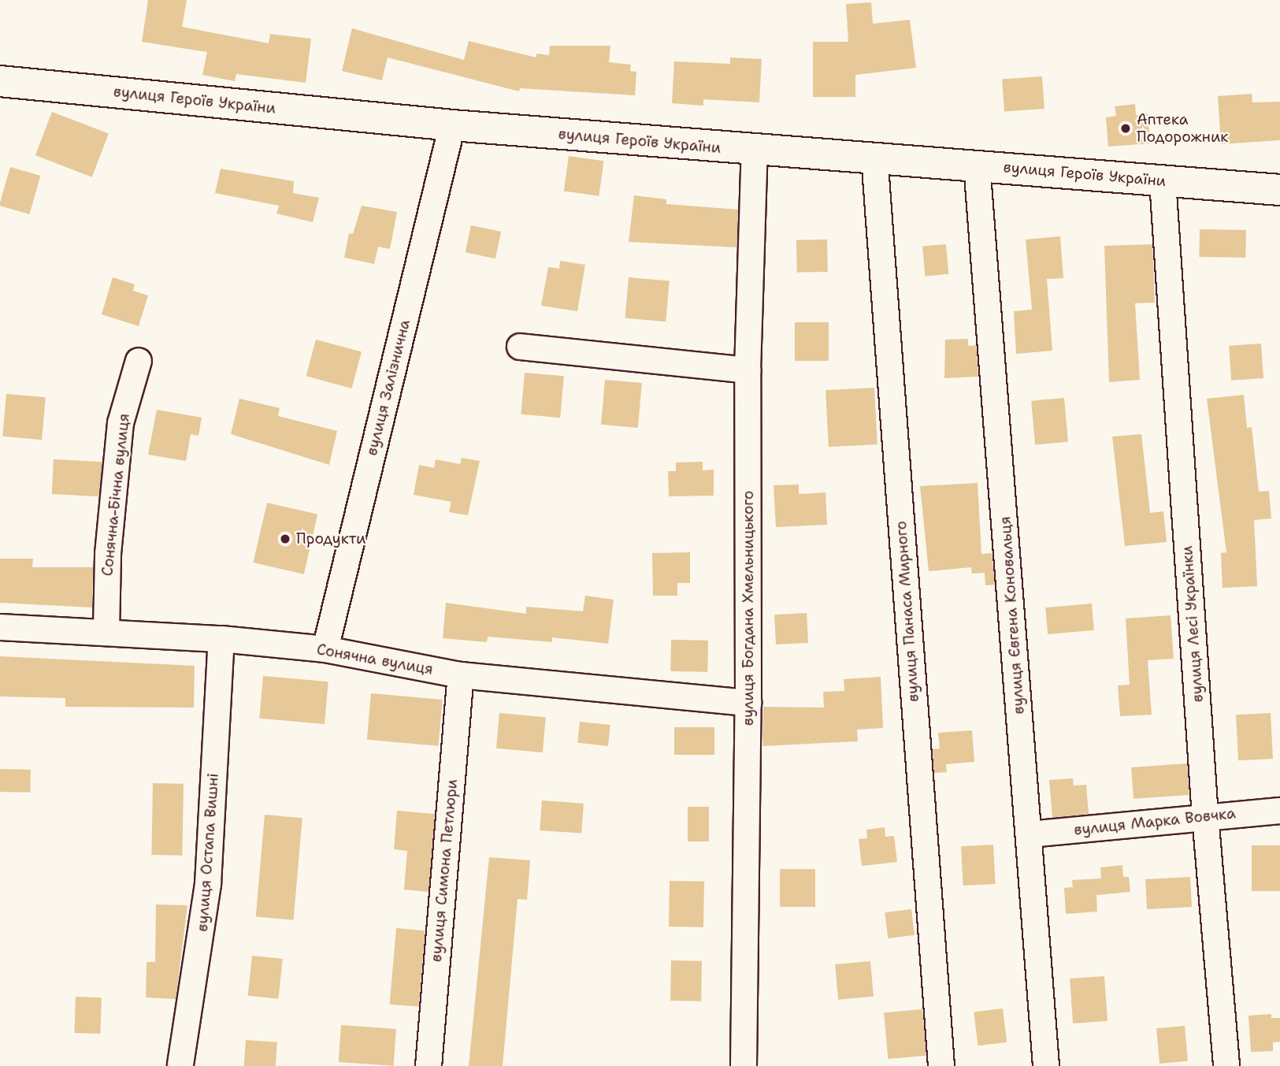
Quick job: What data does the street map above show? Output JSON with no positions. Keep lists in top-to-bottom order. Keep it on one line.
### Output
{"streets":{"street":["вулиця Героїв України","вулиця Залізнична","Сонячна-Бічна вулиця","вулиця Богдана Хмельницького","вулиця Панаса Мирного","вулиця Євгена Коновальця","вулиця Лесі Українки","Сонячна вулиця","вулиця Марка Вовчка","вулиця Остапа Вишні","вулиця Симона Петлюри"]},"crossings":[["вулиця Героїв України","вулиця Залізнична"],["вулиця Героїв України","вулиця Богдана Хмельницького"],["вулиця Героїв України","вулиця Панаса Мирного"],["вулиця Героїв України","вулиця Євгена Коновальця"],["вулиця Героїв України","вулиця Лесі Українки"],["вулиця Залізнична","Сонячна вулиця"],["Сонячна-Бічна вулиця","Сонячна вулиця"],["вулиця Богдана Хмельницького","Сонячна вулиця"],["вулиця Євгена Коновальця","вулиця Марка Вовчка"],["вулиця Лесі Українки","вулиця Марка Вовчка"],["Сонячна вулиця","вулиця Остапа Вишні"],["Сонячна вулиця","вулиця Симона Петлюри"]],"places":["Аптека Подорожник","Продукти"]}
